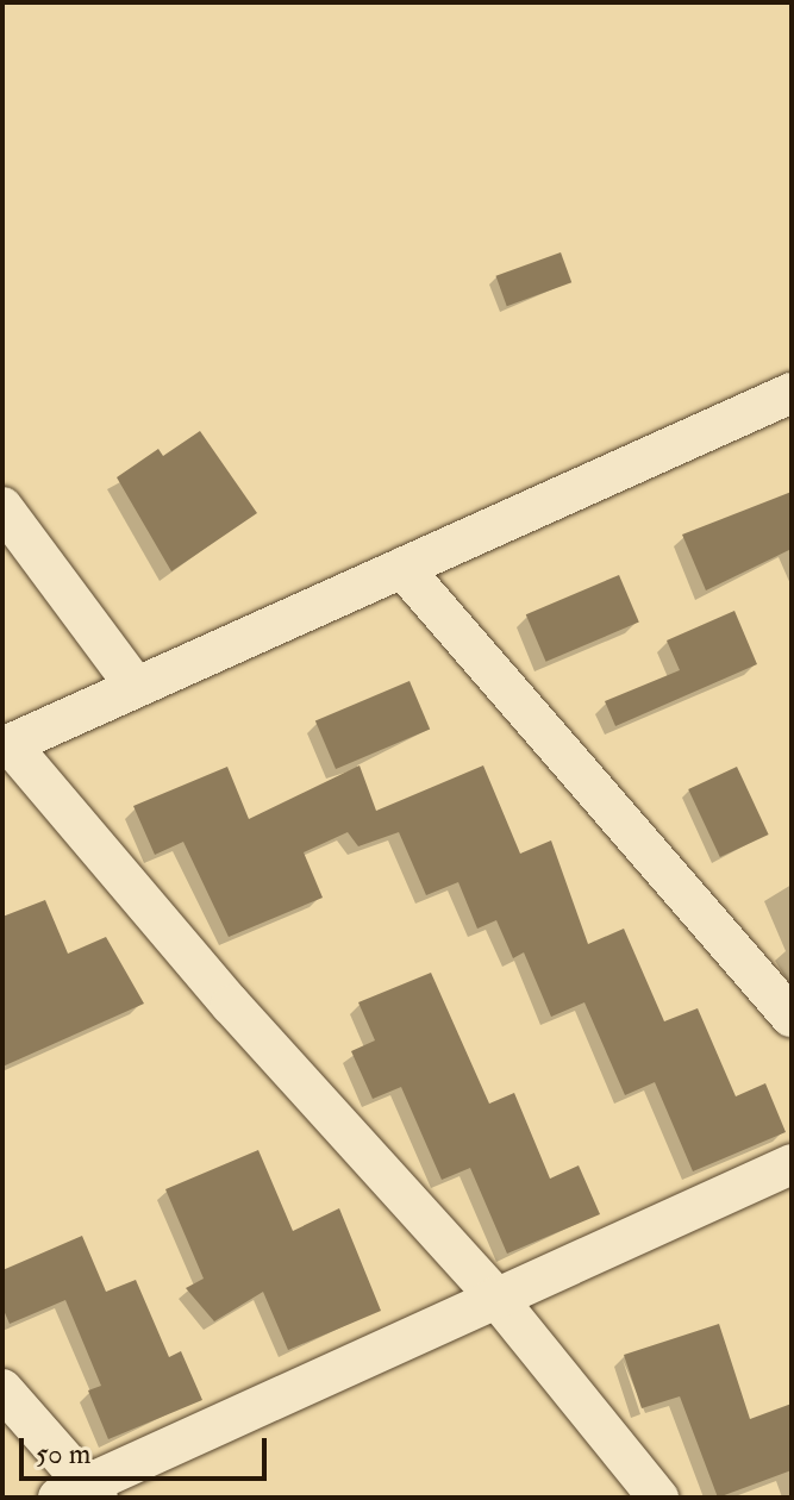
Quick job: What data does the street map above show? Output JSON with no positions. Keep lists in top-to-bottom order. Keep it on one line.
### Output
{"scale_bar":"50 m"}
